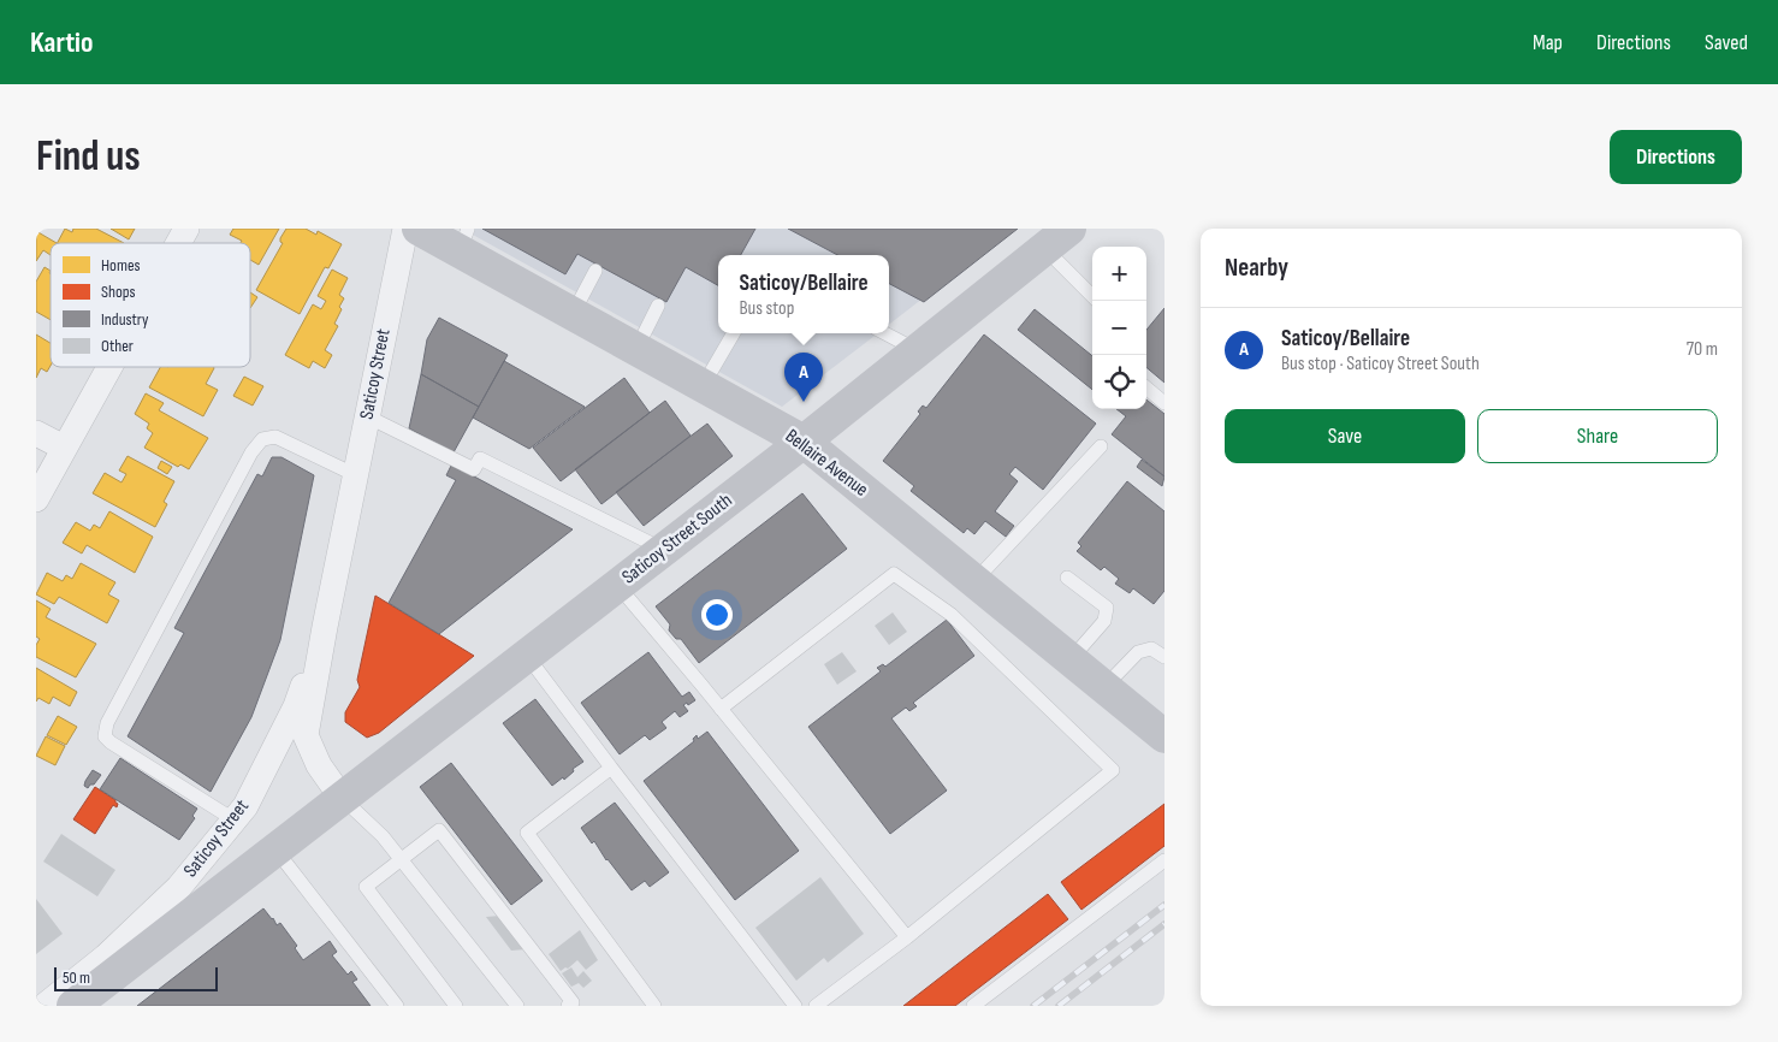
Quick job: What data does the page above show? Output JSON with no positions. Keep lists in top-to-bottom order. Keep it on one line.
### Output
{"streets":{"street":["Saticoy Street","Bellaire Avenue","Saticoy Street South"]},"crossings":[["Saticoy Street","Saticoy Street South"],["Bellaire Avenue","Saticoy Street South"]],"legend":["Homes","Shops","Industry","Other"],"scale_bar":"50 m","page":{"header":"Kartio","nav":["Map","Directions","Saved"],"buttons":["Directions",["Save","Share"]],"title":"Find us","heading":"Nearby","map_buttons":["+","−"],"popup":["Saticoy/Bellaire","Bus stop"],"list":[{"mark":"A","name":"Saticoy/Bellaire","note":"Bus stop · Saticoy Street South","value":"70 m"}],"pins":"A","scale":"50 m"}}
